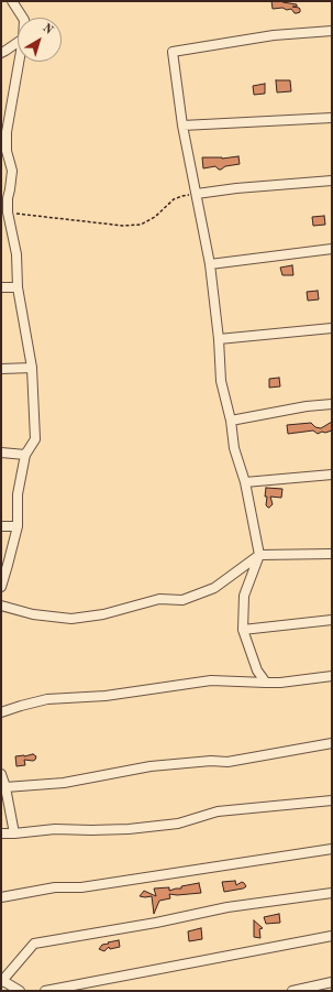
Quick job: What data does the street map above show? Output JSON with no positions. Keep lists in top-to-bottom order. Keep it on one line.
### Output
{"north":"top right"}
